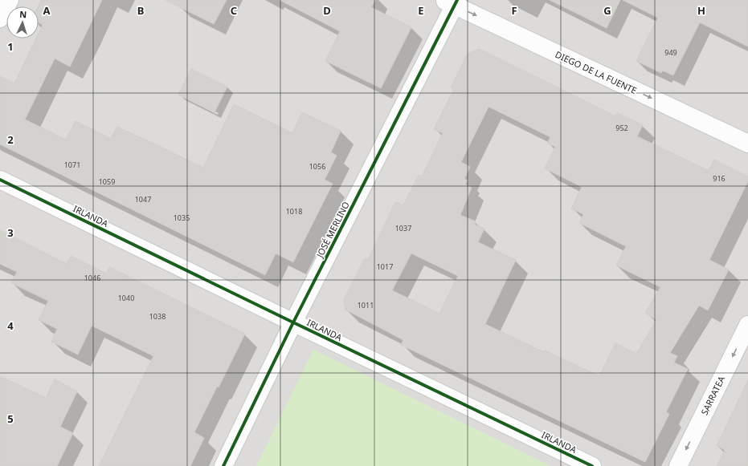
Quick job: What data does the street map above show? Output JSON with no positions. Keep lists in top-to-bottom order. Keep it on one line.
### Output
{"streets":{"street":["DIEGO DE LA FUENTE","IRLANDA","JOSÉ MERLINO","SARRATEA"]},"crossings":[["DIEGO DE LA FUENTE","JOSÉ MERLINO"],["IRLANDA","JOSÉ MERLINO"]],"one_way":["DIEGO DE LA FUENTE","SARRATEA"],"house_numbers":["949","952","1071","1056","916","1059","1047","1018","1035","1037","1017","1046","1040","1011","1038"],"north":"top","grid":{"columns":["A","B","C","D","E","F","G","H"],"rows":["1","2","3","4","5"]}}
